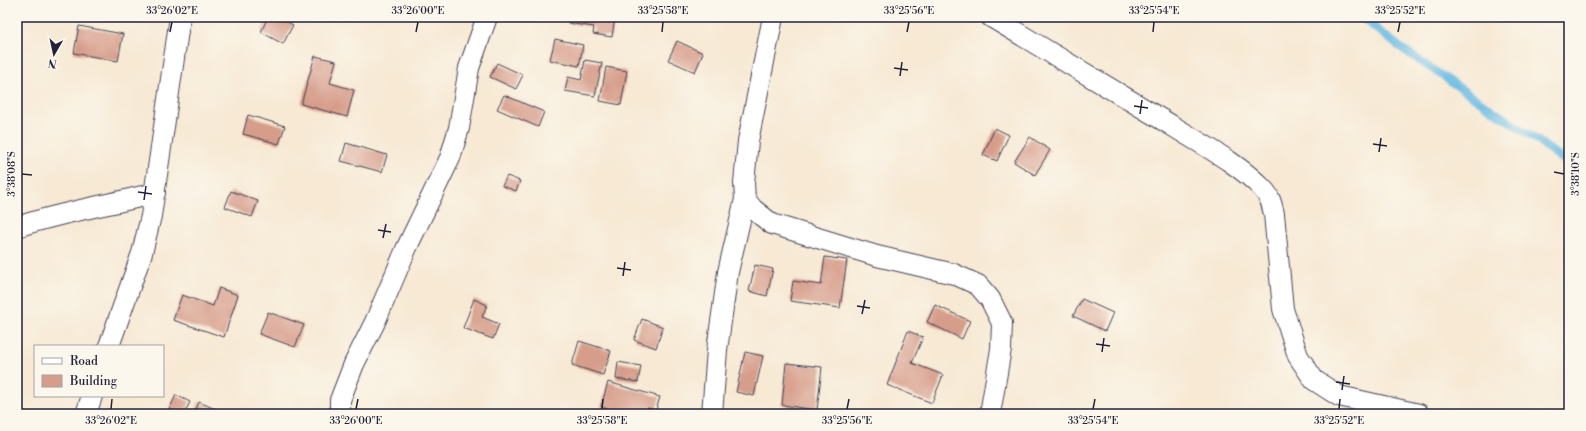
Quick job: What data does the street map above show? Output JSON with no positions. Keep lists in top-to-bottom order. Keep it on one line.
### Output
{"legend":["Road","Building"],"north":"bottom","coordinates":["33°26'02\"E","33°26'00\"E","33°25'58\"E","33°25'56\"E","33°25'54\"E","33°25'52\"E","3°38'10\"S","3°38'08\"S"]}
